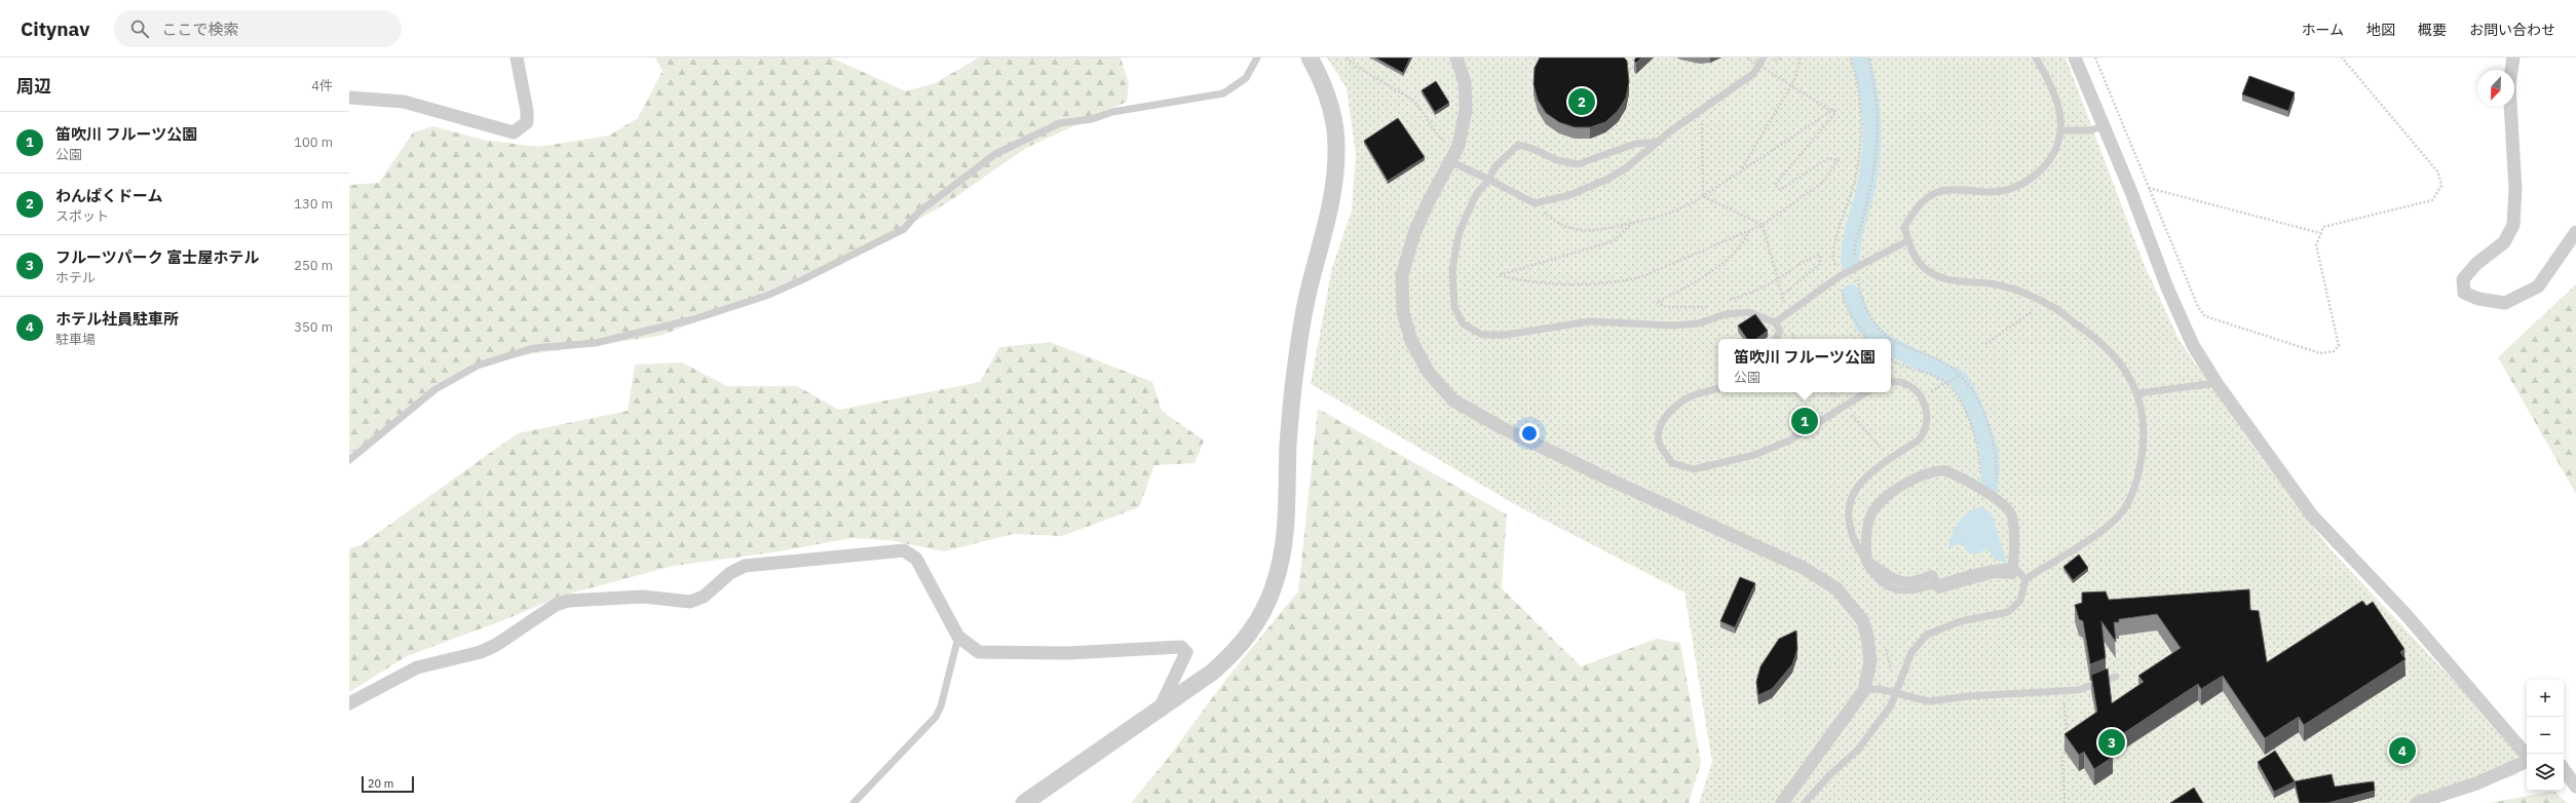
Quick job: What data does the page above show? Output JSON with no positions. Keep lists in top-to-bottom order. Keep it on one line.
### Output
{"scale_bar":"20 m","north":"bottom left","page":{"header":"Citynav","search":"ここで検索","nav":["ホーム","地図","概要","お問い合わせ"],"heading":["周辺","4件"],"pins":["2","1","3","4"],"list":[{"mark":"1","name":"笛吹川 フルーツ公園","note":"公園","value":"100 m"},{"mark":"2","name":"わんぱくドーム","note":"スポット","value":"130 m"},{"mark":"3","name":"フルーツパーク 富士屋ホテル","note":"ホテル","value":"250 m"},{"mark":"4","name":"ホテル社員駐車所","note":"駐車場","value":"350 m"}],"popup":["笛吹川 フルーツ公園","公園"],"map_buttons":["+","−"],"scale":"20 m"}}
